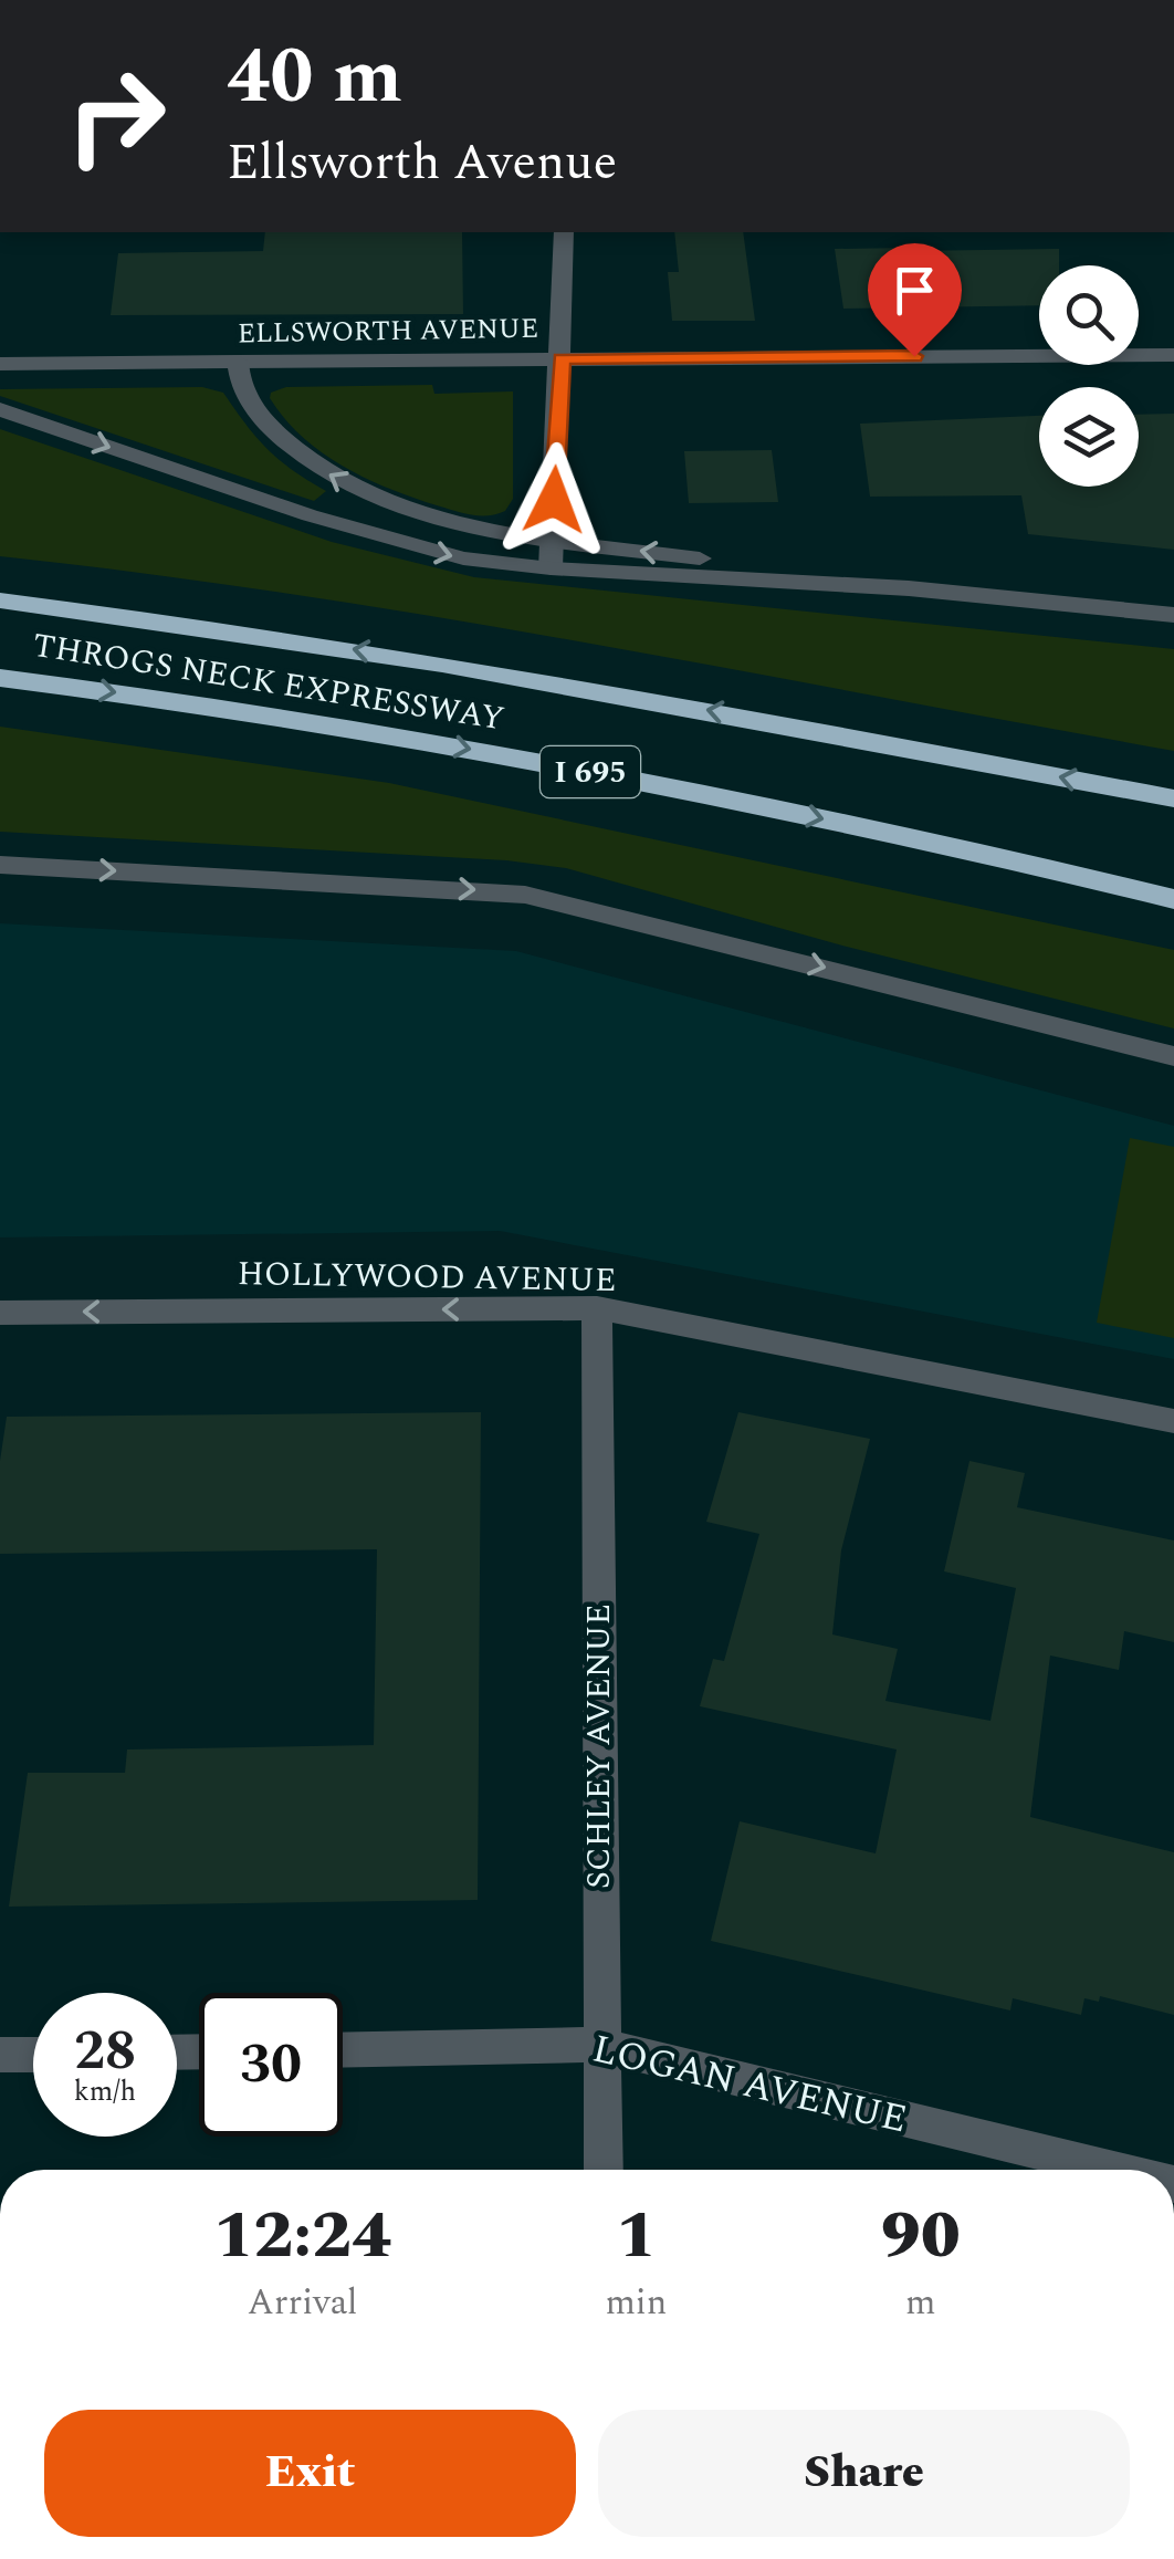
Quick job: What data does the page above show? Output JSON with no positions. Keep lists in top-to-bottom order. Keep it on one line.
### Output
{"streets":{"highway":["THROGS NECK EXPRESSWAY","I 695"],"street":["ELLSWORTH AVENUE","HOLLYWOOD AVENUE","SCHLEY AVENUE","LOGAN AVENUE"]},"crossings":[["HOLLYWOOD AVENUE","SCHLEY AVENUE"],["SCHLEY AVENUE","LOGAN AVENUE"]],"one_way":["HOLLYWOOD AVENUE"],"page":{"turn":["40 m","Ellsworth Avenue"],"speed":"28 km/h","limit":"30","eta":["12:24","Arrival","1","min","90","m"],"buttons":["Exit","Share"]}}
